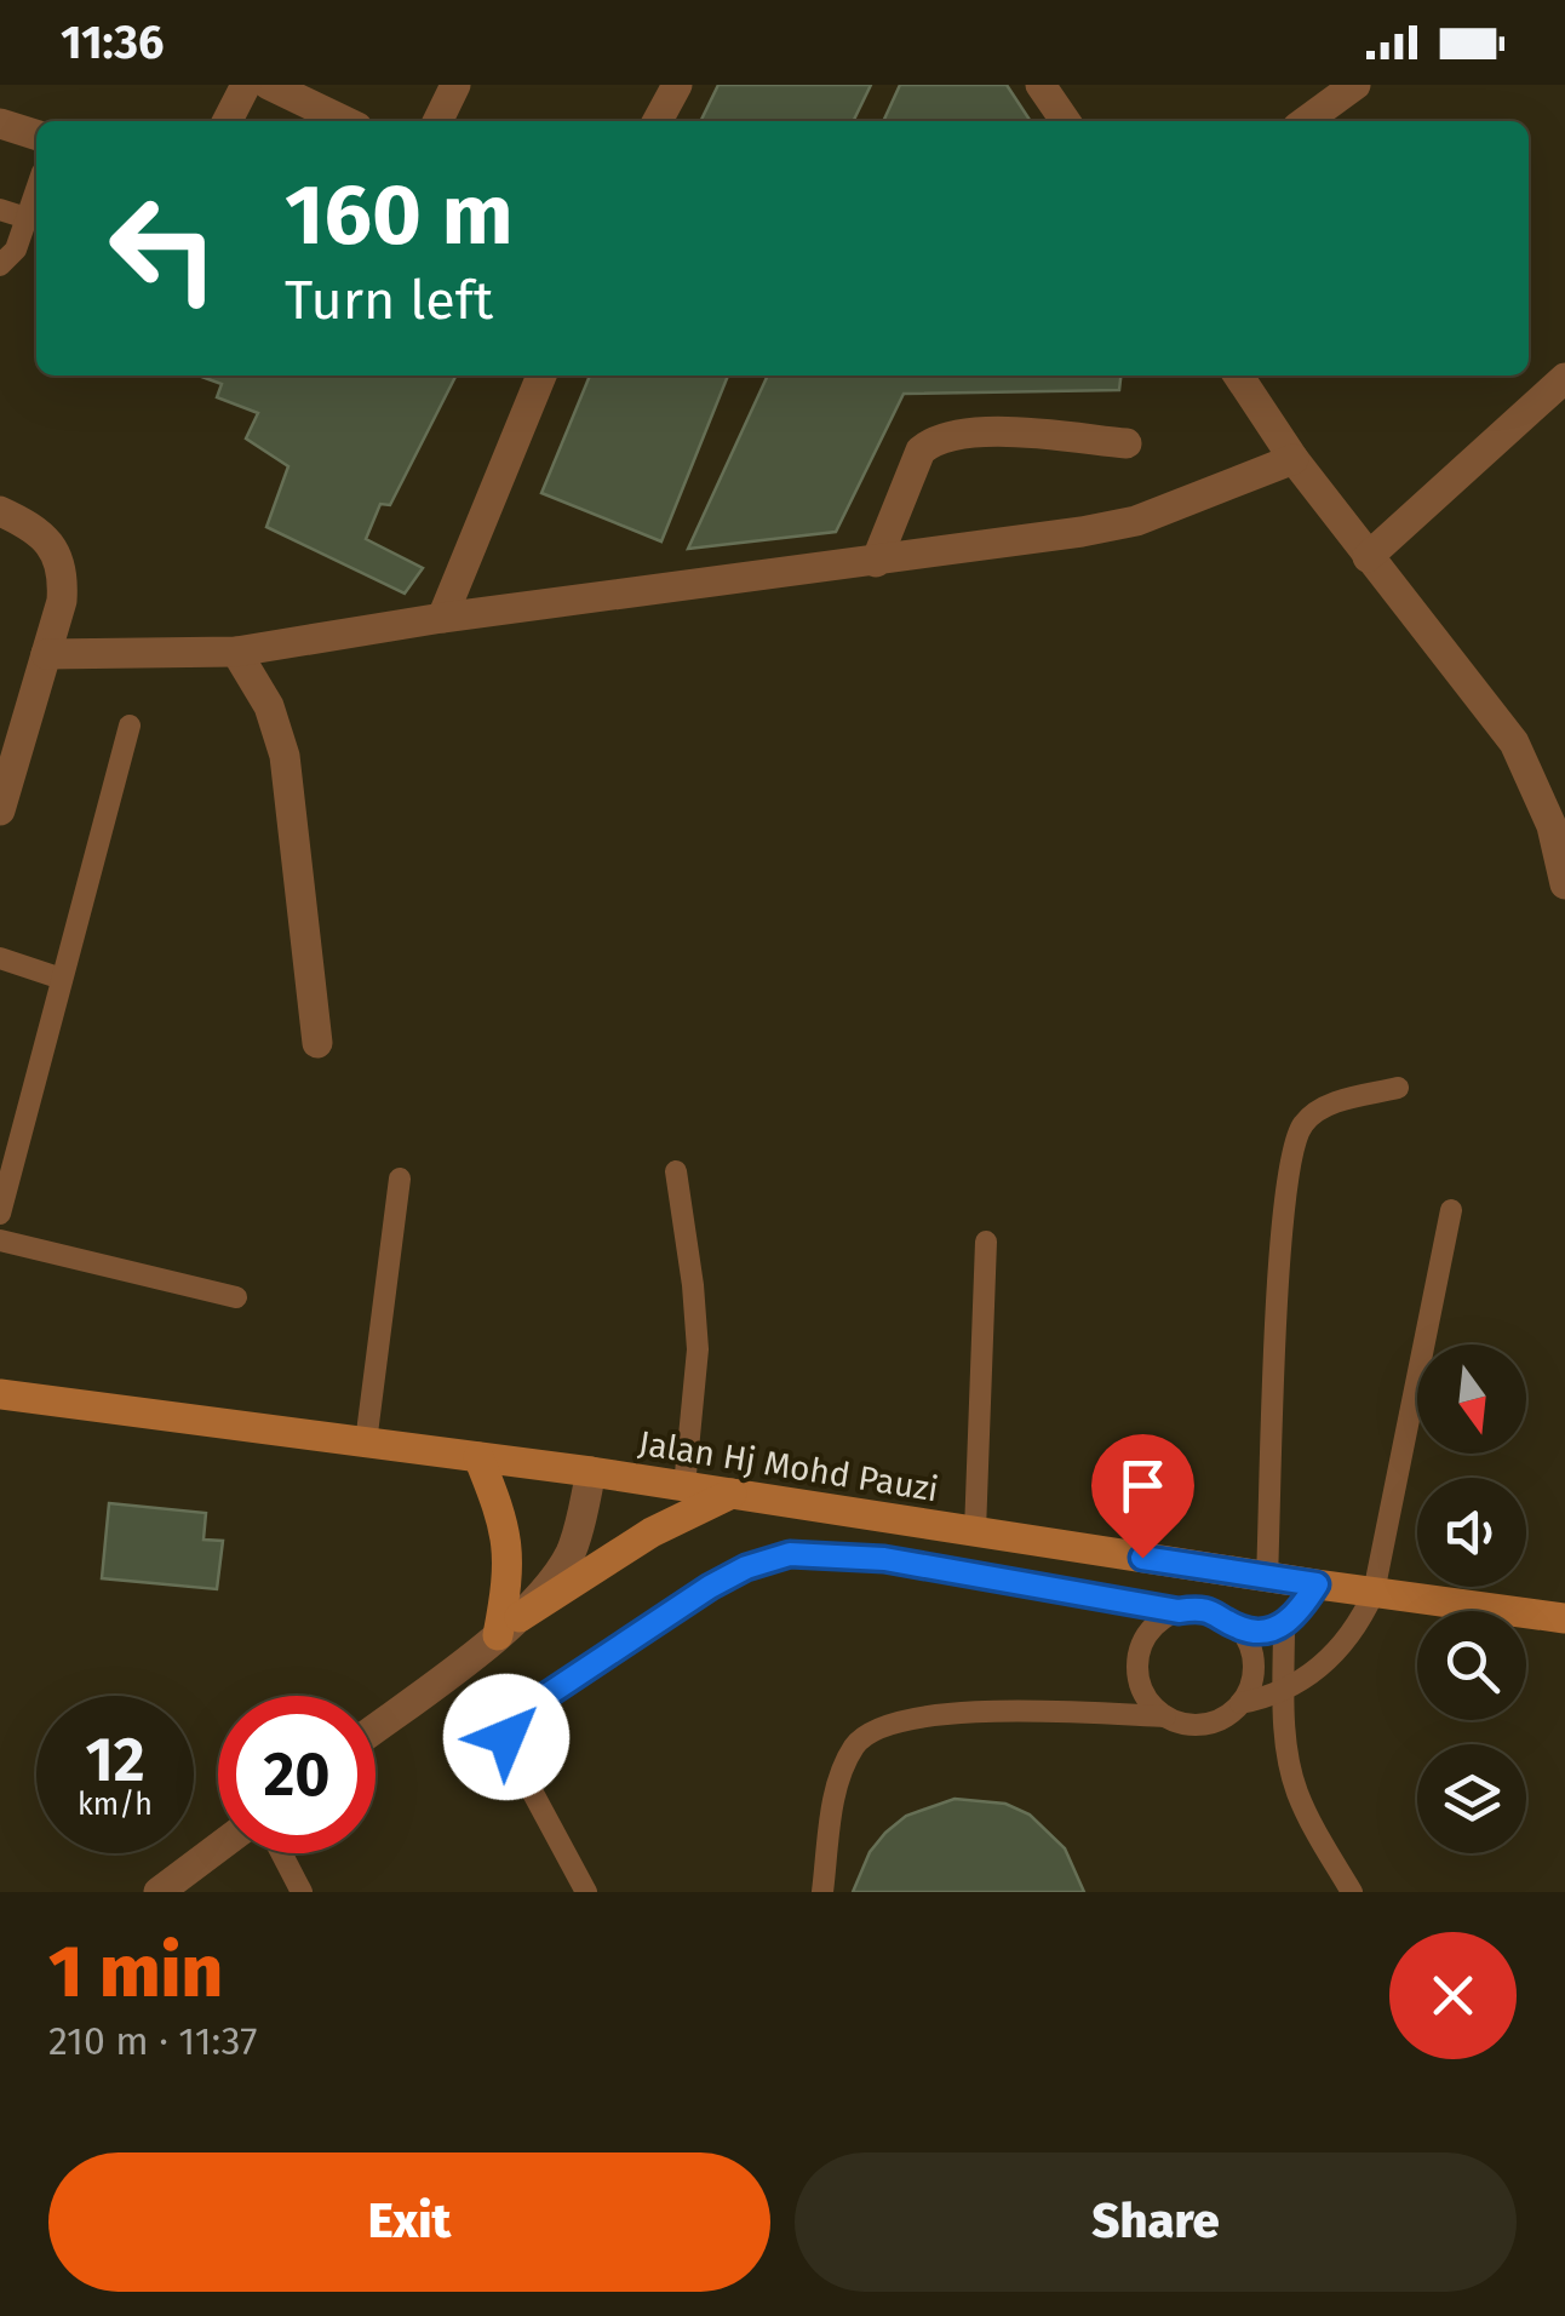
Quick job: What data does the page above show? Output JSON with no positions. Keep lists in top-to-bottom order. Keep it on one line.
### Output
{"streets":{"street":["Jalan Hj Mohd Pauzi"]},"north":"bottom","page":{"status":"11:36","turn":["160 m","Turn left"],"speed":"12 km/h","limit":"20","heading":["1 min","210 m · 11:37"],"buttons":["Exit","Share"]}}
